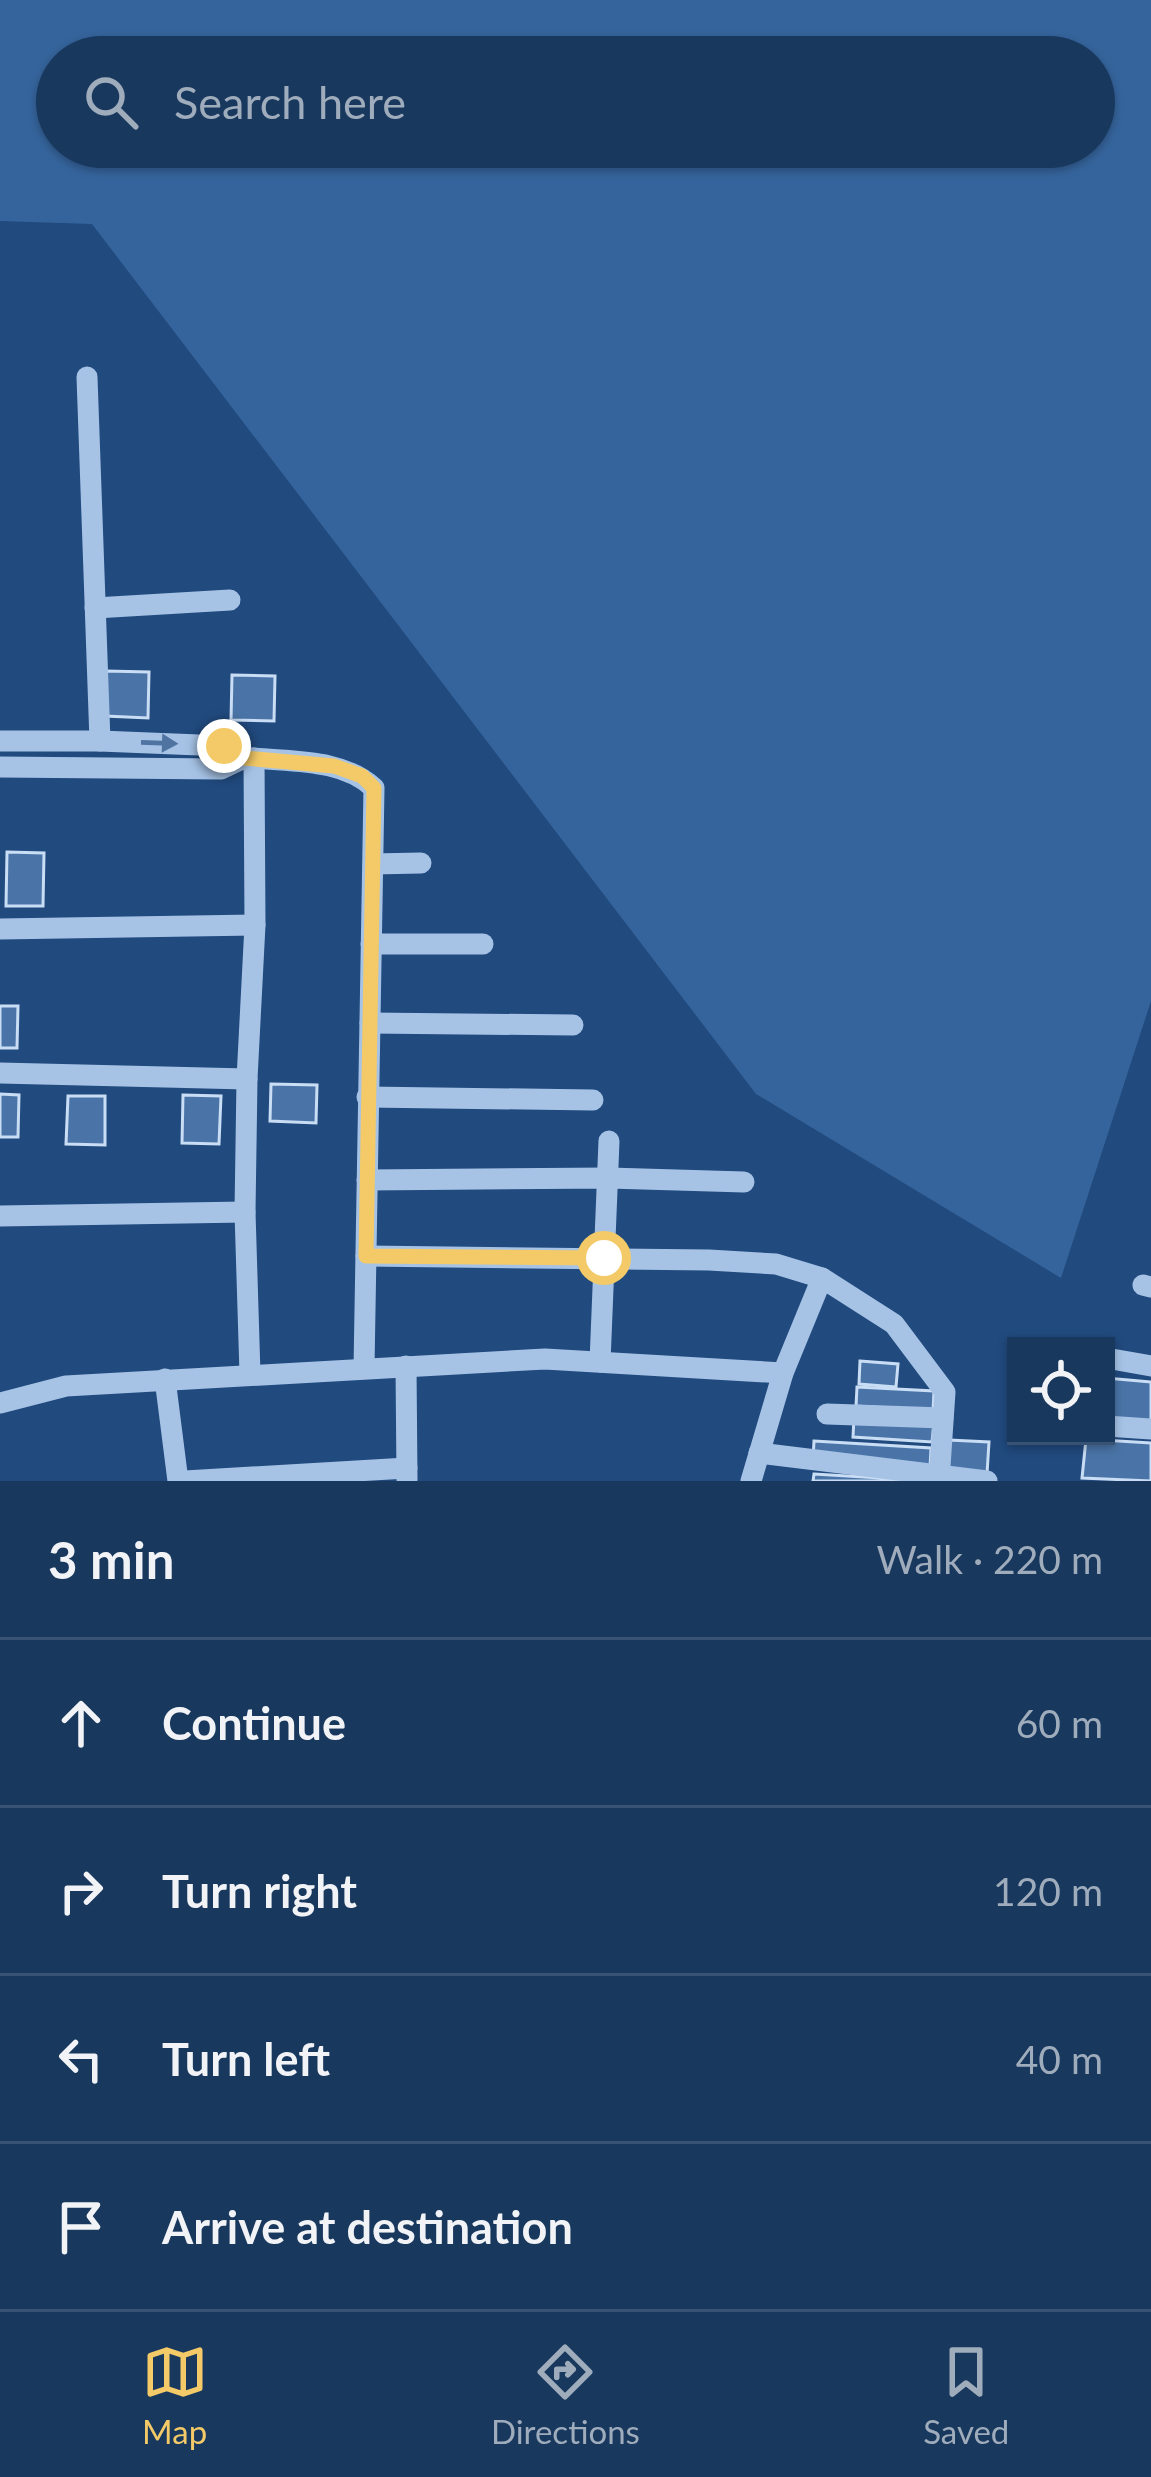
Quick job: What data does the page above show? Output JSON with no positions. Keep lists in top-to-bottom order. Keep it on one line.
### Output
{"page":{"search":"Search here","heading":["3 min","Walk · 220 m"],"list":[["Continue","60 m"],["Turn right","120 m"],["Turn left","40 m"],"Arrive at destination"],"nav":["Map","Directions","Saved"]}}
